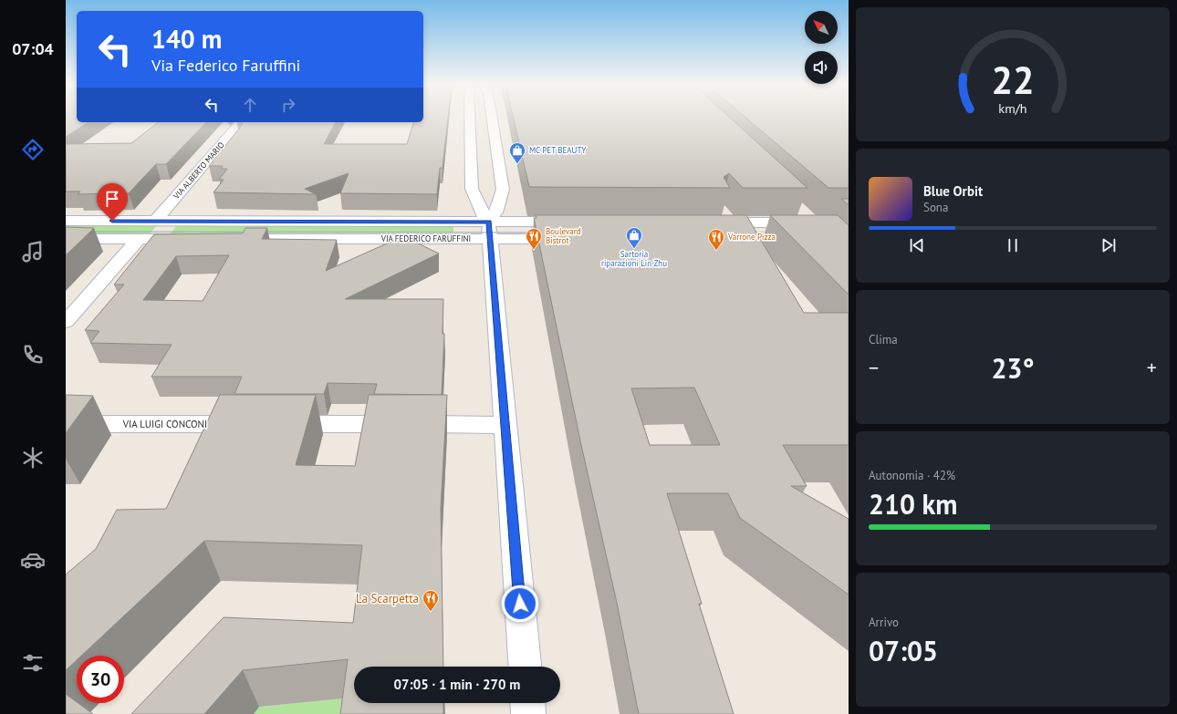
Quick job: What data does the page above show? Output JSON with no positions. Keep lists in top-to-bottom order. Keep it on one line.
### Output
{"streets":{"street":["VIA ALBERTO MARIO","VIA FEDERICO FARUFFINI","VIA LUIGI CONCONI"]},"crossings":[["VIA ALBERTO MARIO","VIA FEDERICO FARUFFINI"]],"places":{"shop":["MC PET BEAUTY","Sartoria riparazioni Lin Zhu"],"restaurant":["Boulevard Bistrot","Varrone Pizza","La Scarpetta"]},"north":"top left","page":{"tabs":"07:04","turn":["140 m","Via Federico Faruffini"],"song":["Blue Orbit","Sona"],"tile":["Clima",["Autonomia · 42%","210 km"],["Arrivo","07:05"]],"heat":["−","23°","+"],"limit":"30","trip":"07:05 · 1 min · 270 m","gauge":["22","km/h"]}}
